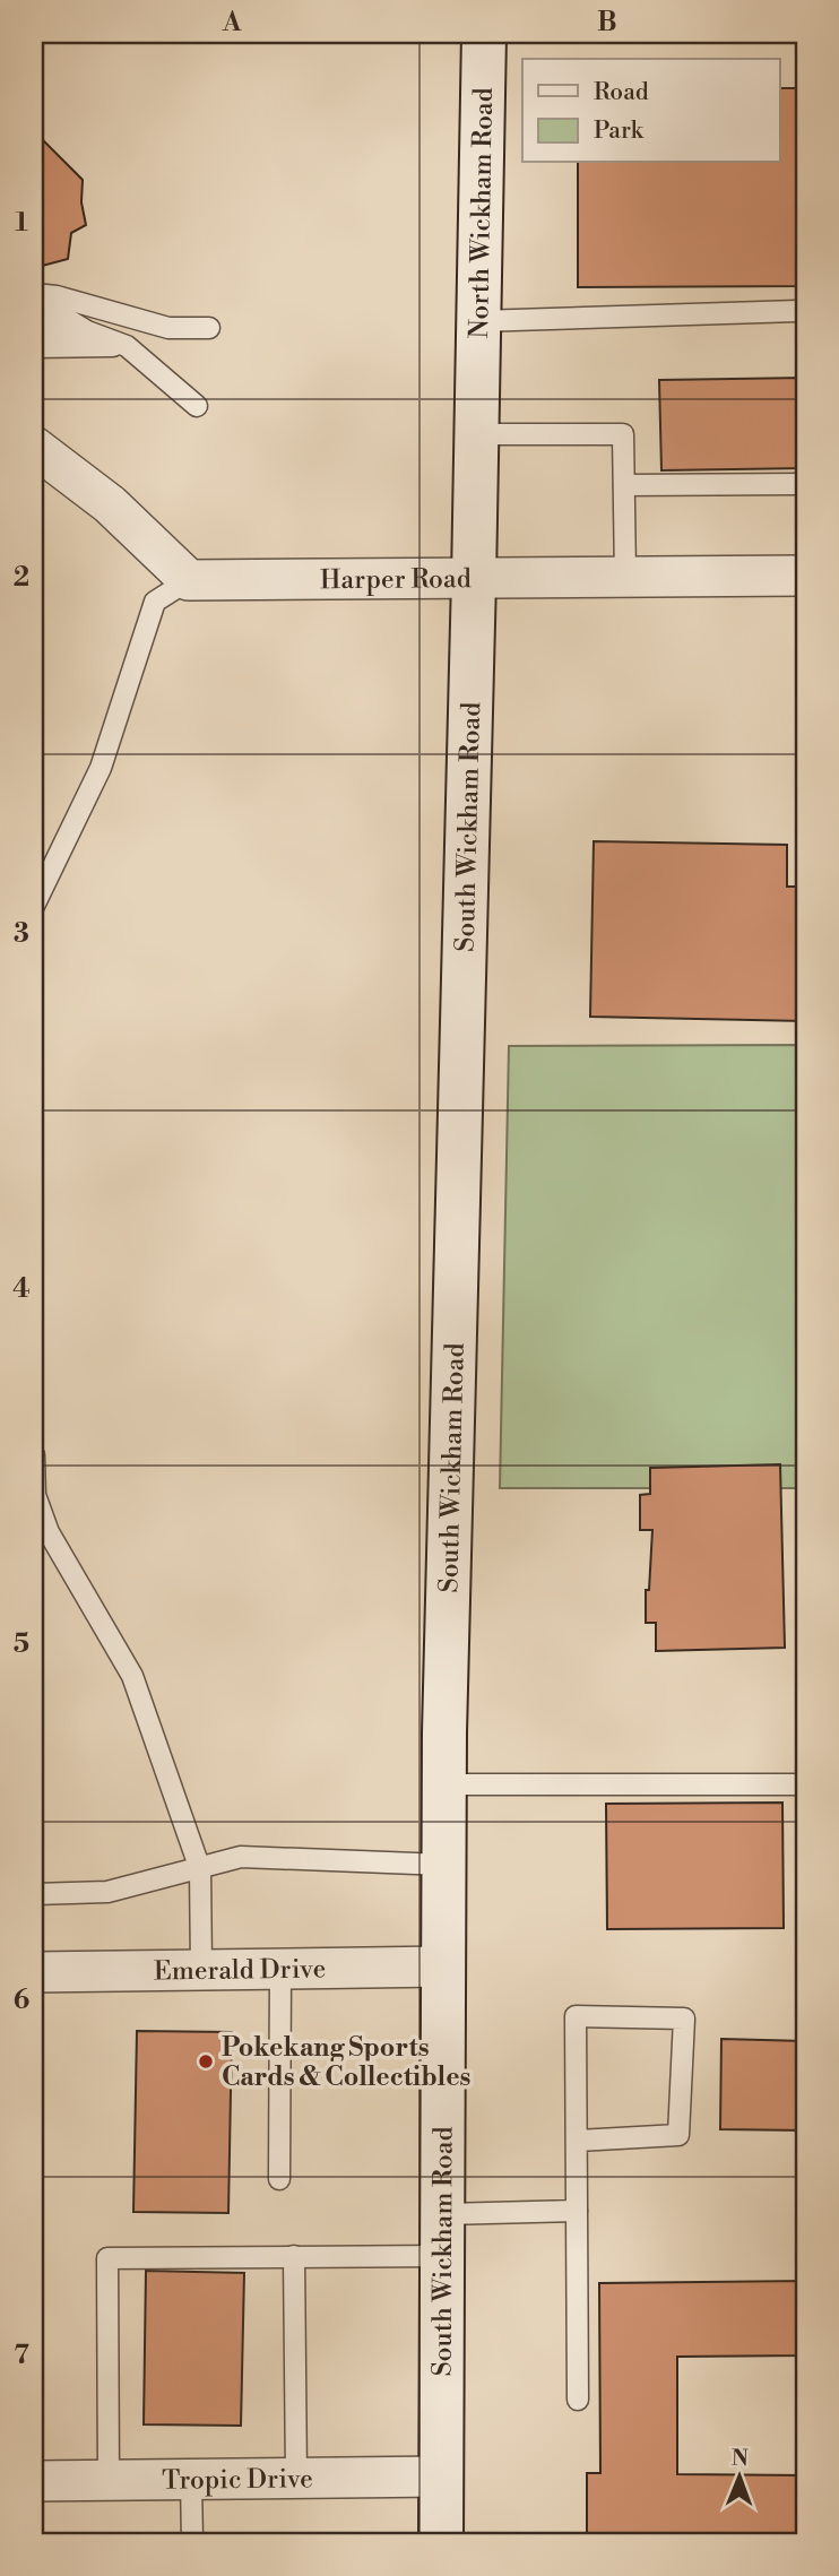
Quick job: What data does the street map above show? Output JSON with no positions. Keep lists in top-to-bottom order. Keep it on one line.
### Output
{"streets":{"main road":["North Wickham Road","South Wickham Road"],"street":["Harper Road","Emerald Drive","Tropic Drive"]},"crossings":[["North Wickham Road","South Wickham Road"],["Harper Road","South Wickham Road"],["South Wickham Road","Emerald Drive"],["South Wickham Road","Tropic Drive"]],"places":["Pokekang Sports Cards & Collectibles"],"legend":["Road","Park"],"north":"top","grid":{"columns":["A","B"],"rows":["1","2","3","4","5","6","7"]}}
